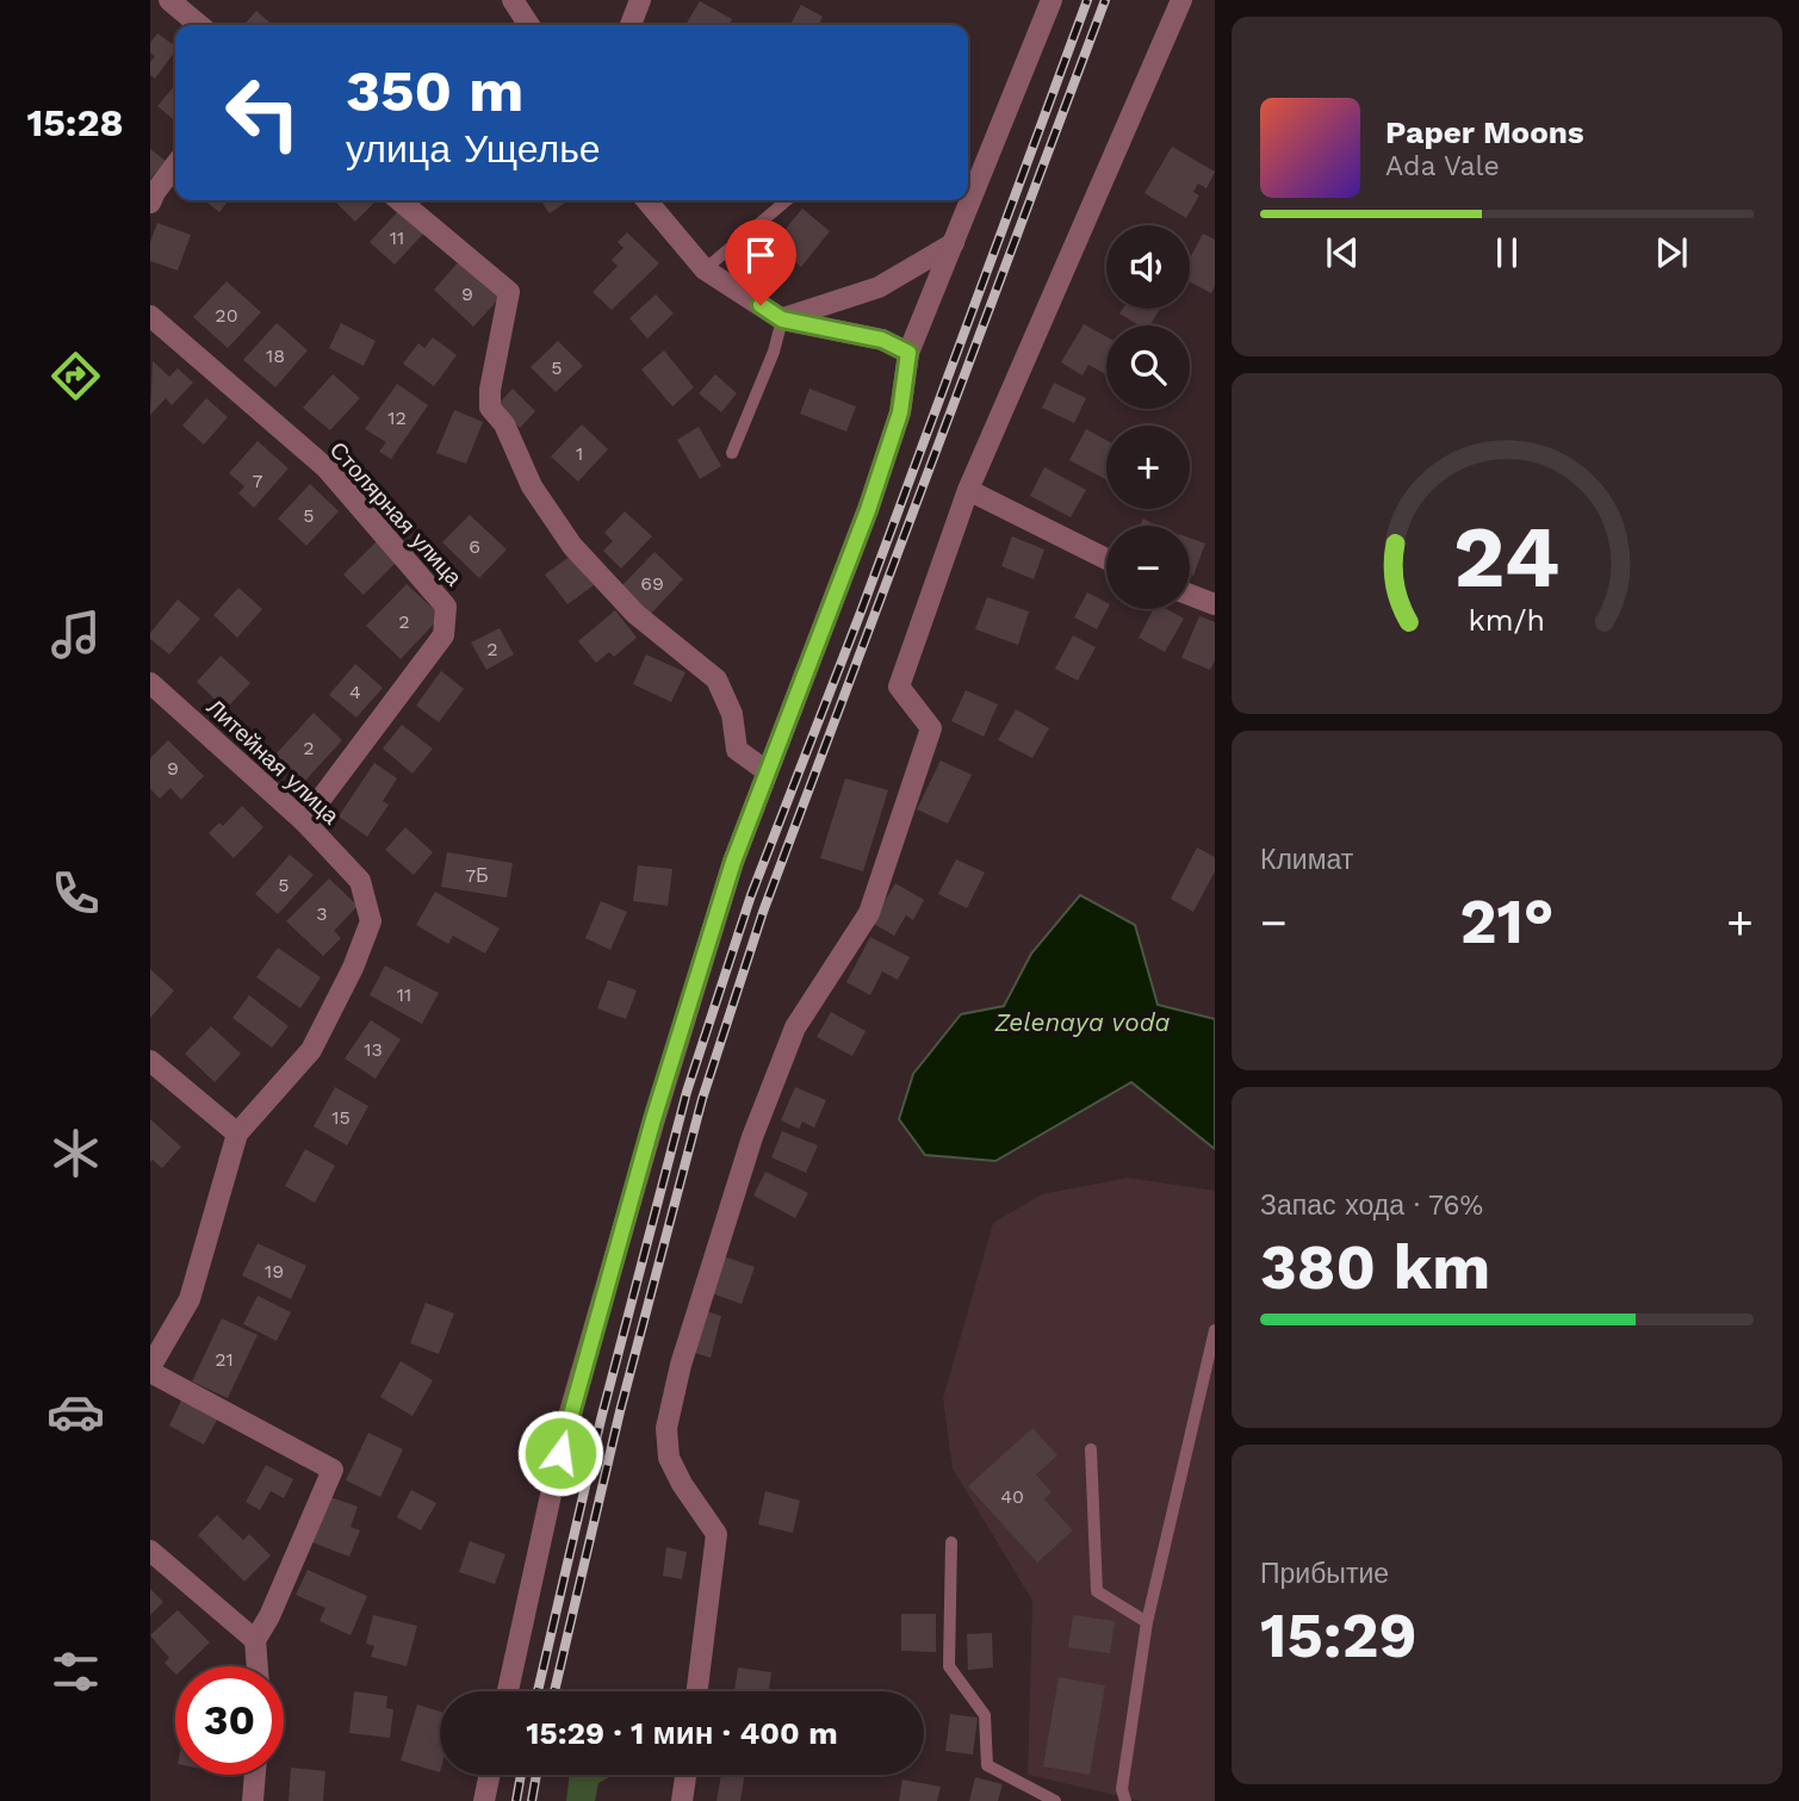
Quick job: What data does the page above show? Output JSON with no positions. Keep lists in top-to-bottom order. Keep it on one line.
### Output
{"streets":{"street":["Столярная улица","Литейная улица"]},"crossings":[["Столярная улица","Литейная улица"]],"water":["Zelenaya voda"],"house_numbers":["11","9","20","18","5","12","1","7","5","6","69","2","2","4","2","9","7Б","5","3","11","13","15","19","21","40"],"page":{"tabs":"15:28","turn":["350 m","улица Ущелье"],"song":["Paper Moons","Ada Vale"],"map_buttons":["+","−"],"tile":["Климат",["Запас хода · 76%","380 km"],["Прибытие","15:29"]],"heat":["−","21°","+"],"limit":"30","trip":"15:29 · 1 мин · 400 m","gauge":["24","km/h"]}}
